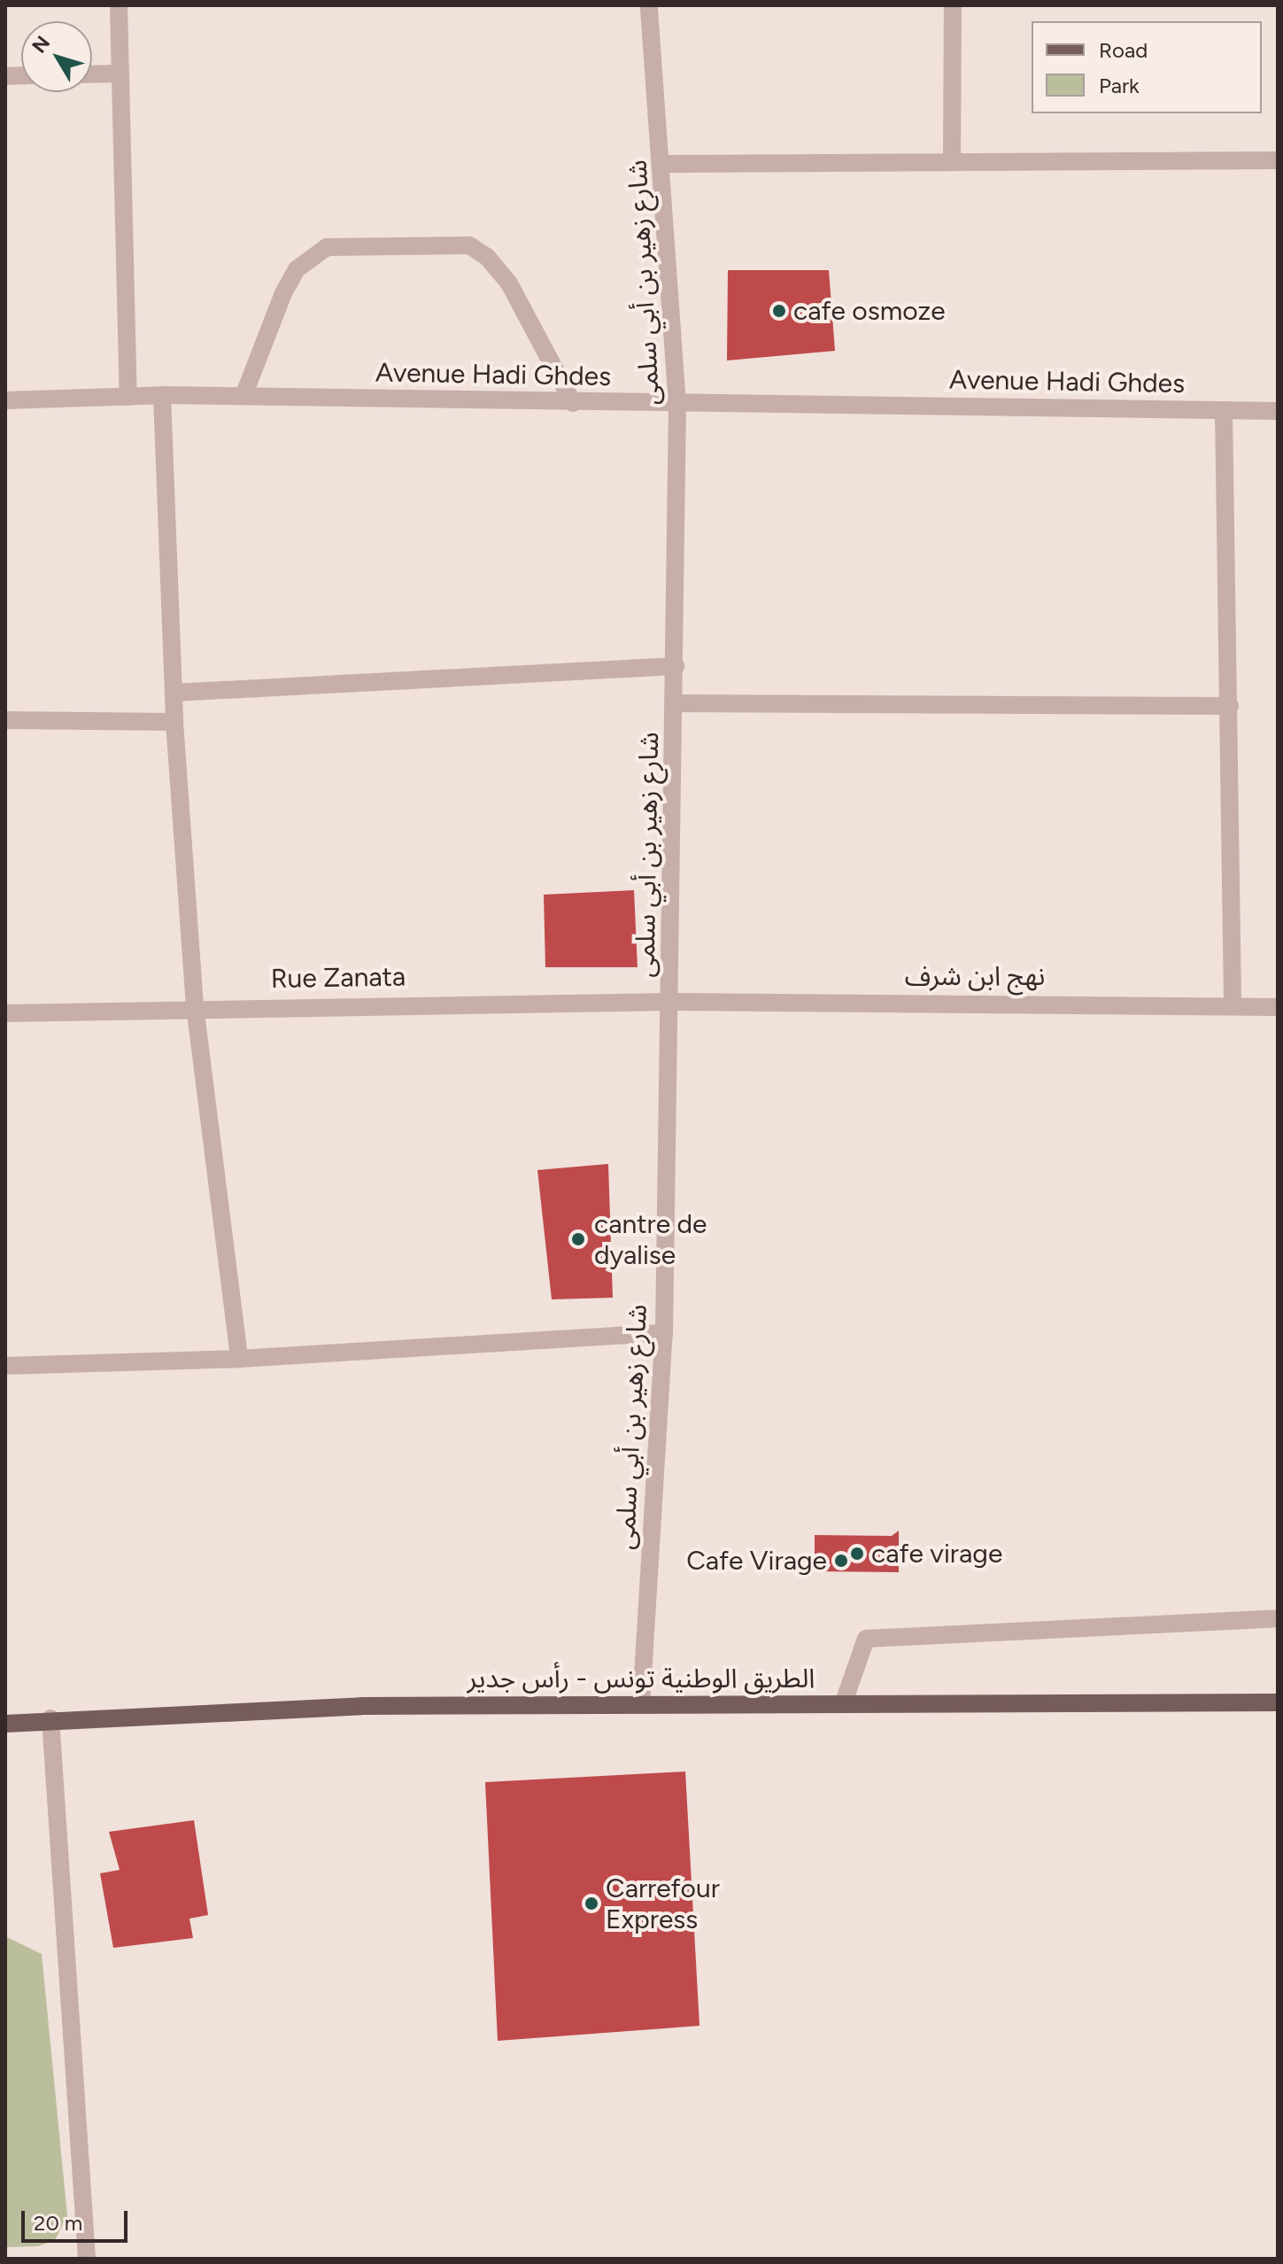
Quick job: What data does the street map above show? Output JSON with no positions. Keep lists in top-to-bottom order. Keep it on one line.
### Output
{"streets":{"main road":["الطريق الوطنية تونس - رأس جدير"],"street":["شارع زهير بن أبي سلمى","Avenue Hadi Ghdes","نهج ابن شرف","Rue Zanata"]},"crossings":[["شارع زهير بن أبي سلمى","Avenue Hadi Ghdes"],["شارع زهير بن أبي سلمى","نهج ابن شرف"],["شارع زهير بن أبي سلمى","Rue Zanata"],["شارع زهير بن أبي سلمى","الطريق الوطنية تونس - رأس جدير"],["نهج ابن شرف","Rue Zanata"]],"places":["cafe osmoze","cantre de dyalise","cafe virage","Cafe Virage","Carrefour Express"],"legend":["Road","Park"],"scale_bar":"20 m","north":"top left"}
